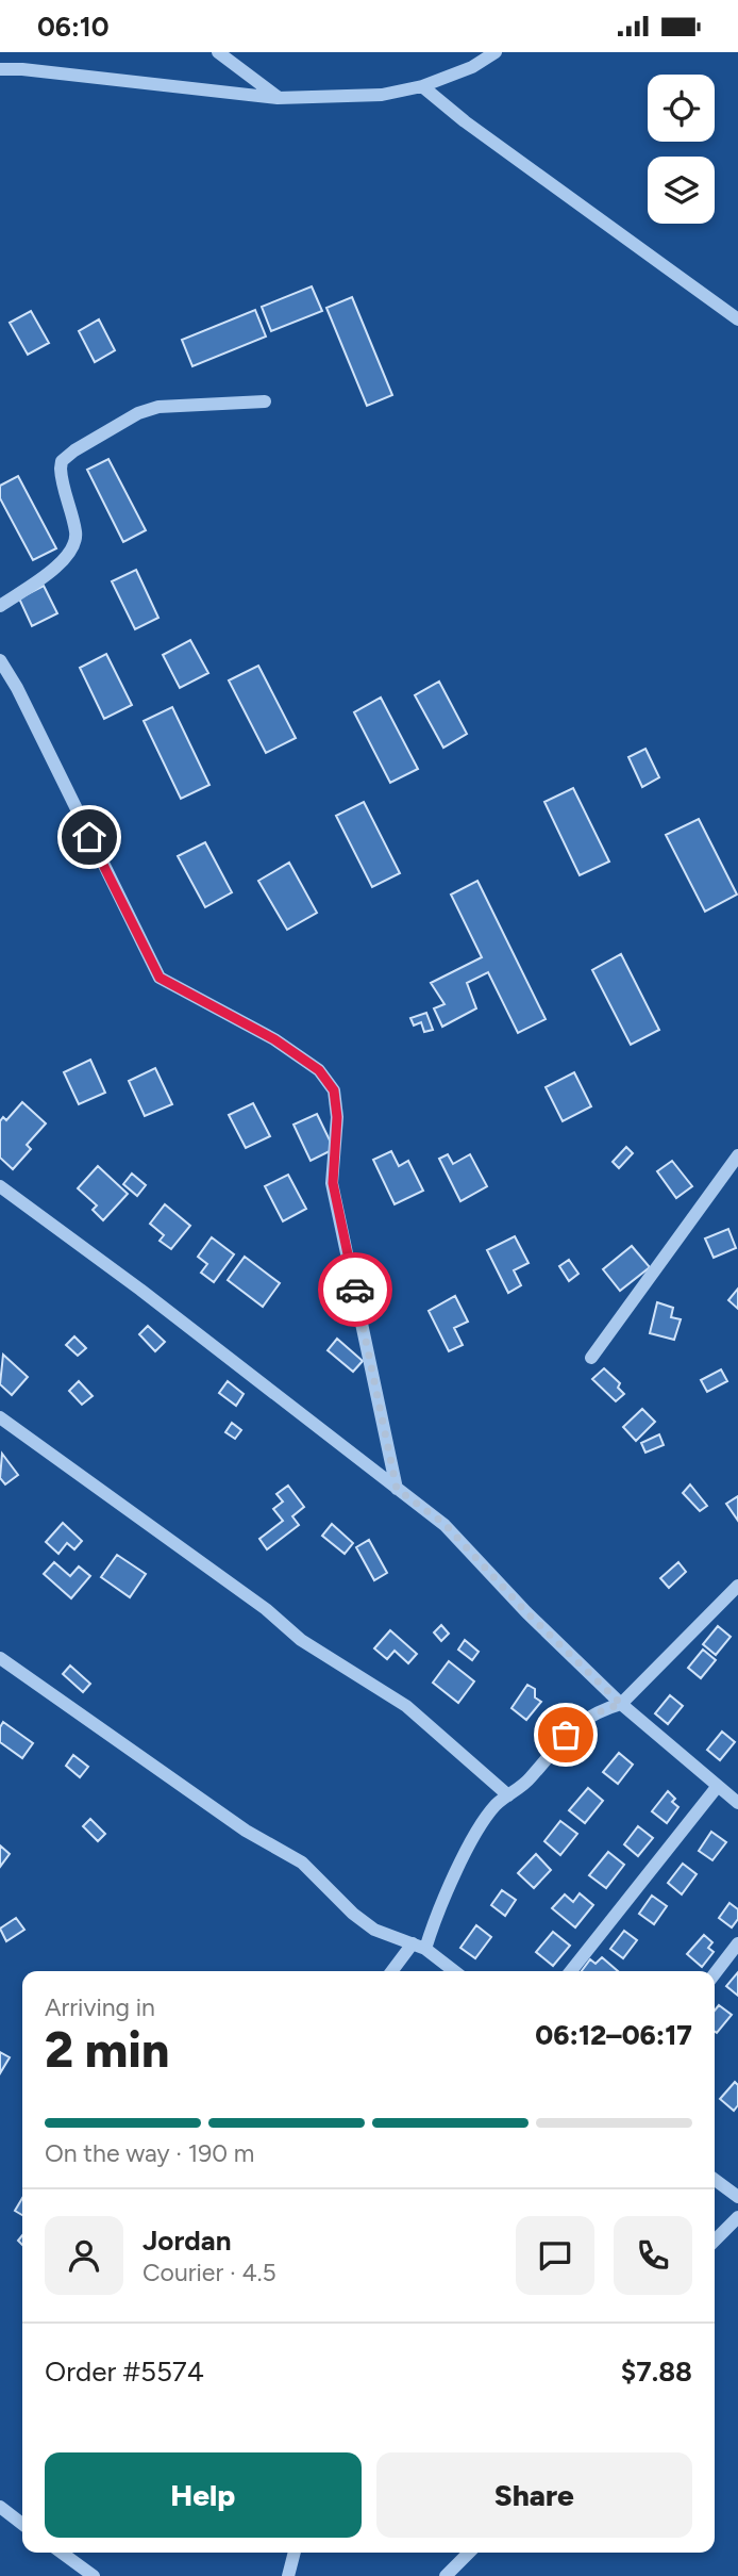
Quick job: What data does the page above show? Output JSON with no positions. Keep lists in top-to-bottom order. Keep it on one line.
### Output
{"page":{"status":"06:10","heading":["2 min","Arriving in","06:12–06:17"],"panel":["Jordan","Courier · 4.5","Order #5574","$7.88"],"bar":"On the way · 190 m","buttons":["Help","Share"]}}
